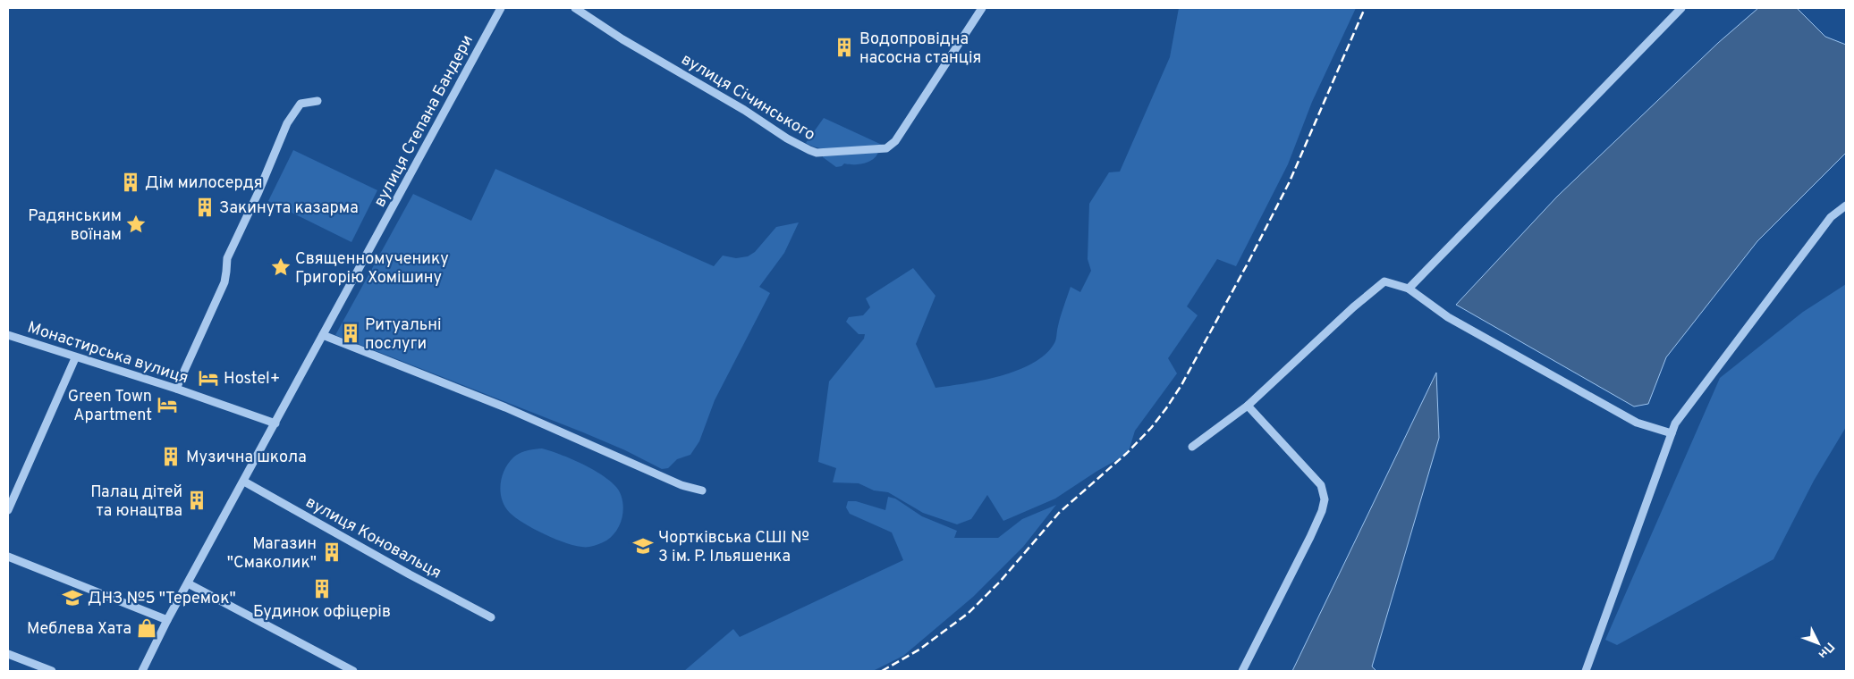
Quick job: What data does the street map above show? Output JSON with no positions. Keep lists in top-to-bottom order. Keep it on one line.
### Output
{"streets":{"street":["вулиця Січинського","вулиця Степана Бандери","Монастирська вулиця","вулиця Коновальця"]},"crossings":[["вулиця Степана Бандери","Монастирська вулиця"],["вулиця Степана Бандери","вулиця Коновальця"]],"places":{"building":["Водопровідна насосна станція","Дім милосердя","Закинута казарма","Ритуальні послуги","Музична школа","Палац дітей та юнацтва","Магазин \"Смаколик\"","Будинок офіцерів"],"place":["Радянським воїнам","Священномученику Григорію Хомішину"],"hotel":["Hostel+","Green Town Apartment"],"school or university":["Чортківська СШІ № 3 ім. Р. Ільяшенка","ДНЗ №5 \"Теремок\""],"shop":["Меблева Хата"]},"north":"bottom right"}
